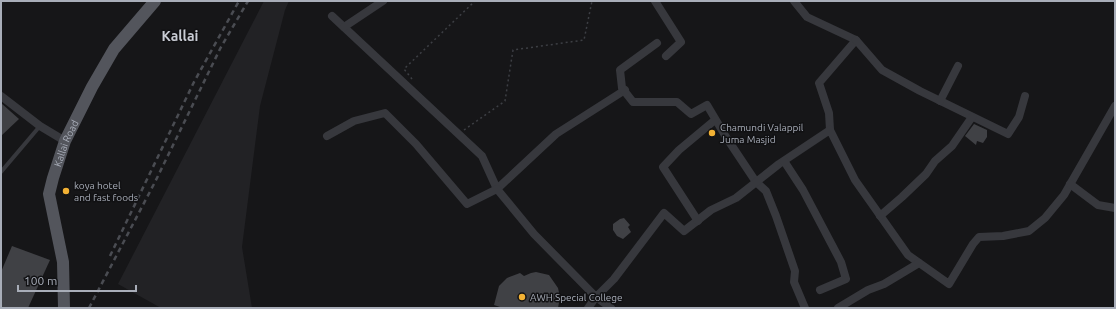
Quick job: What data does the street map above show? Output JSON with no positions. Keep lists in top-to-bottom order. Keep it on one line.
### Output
{"streets":{"main road":["Kallai Road"]},"districts":["Kallai"],"places":["Chamundi Valappil Juma Masjid","koya hotel and fast foods","AWH Special College"],"scale_bar":"100 m"}
